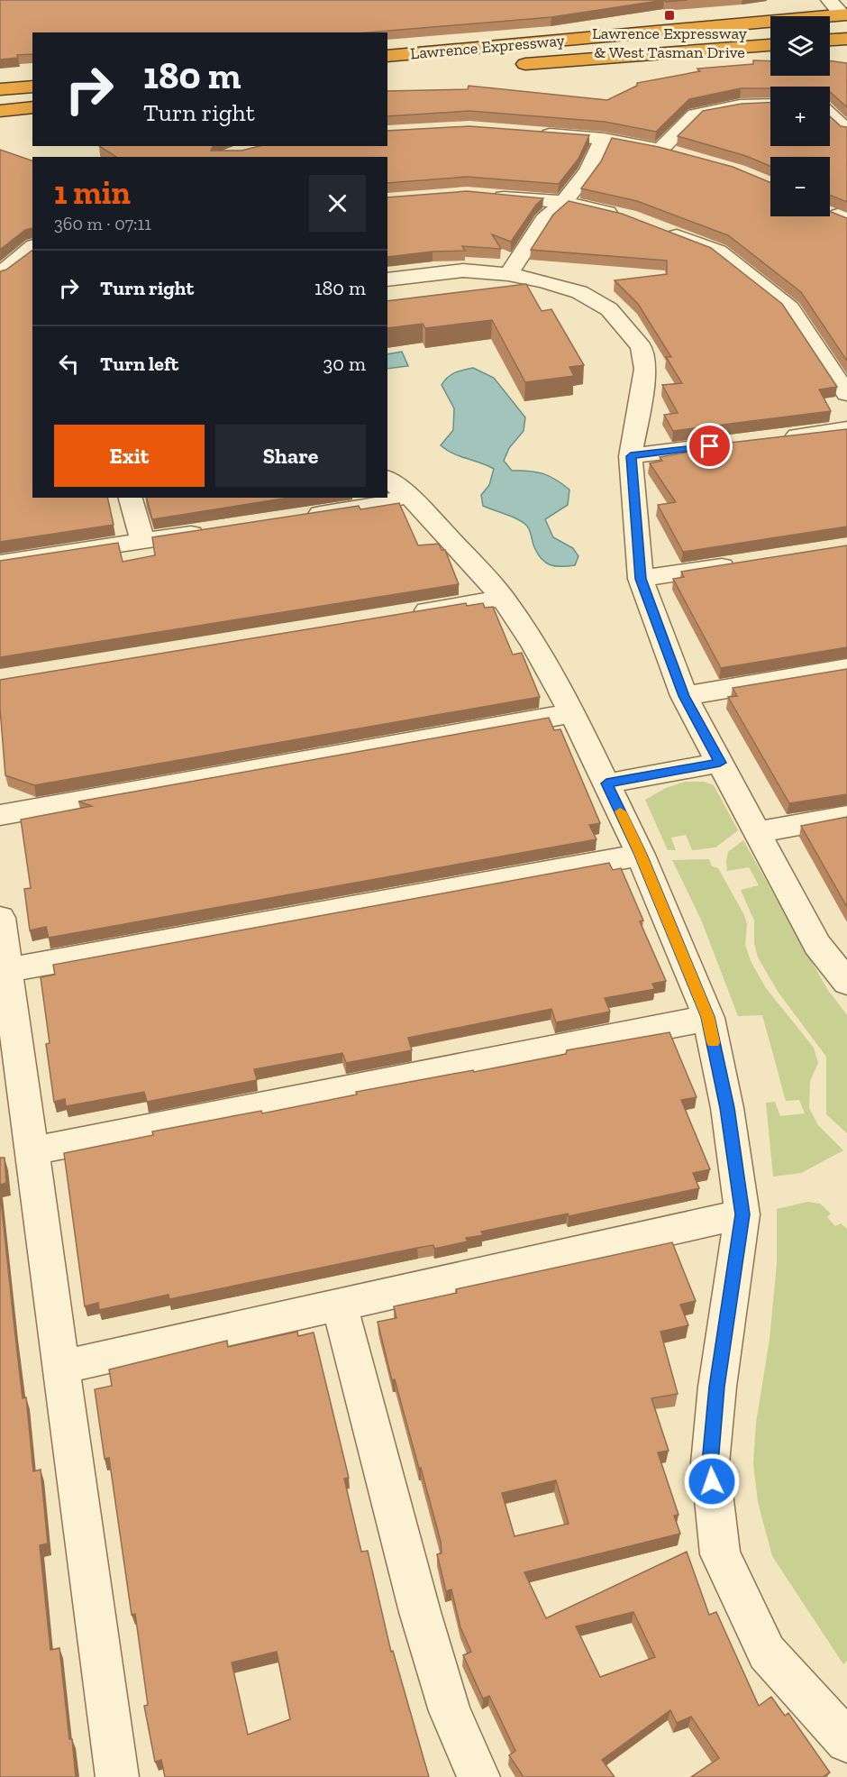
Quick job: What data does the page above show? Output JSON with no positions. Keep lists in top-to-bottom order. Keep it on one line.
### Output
{"streets":{"highway":["Lawrence Expressway"]},"places":{"transit":["Lawrence Expressway & West Tasman Drive"]},"page":{"map_buttons":["+","−"],"turn":["180 m","Turn right"],"heading":["1 min","360 m · 07:11"],"list":[{"name":"Turn right","value":"180 m"},{"name":"Turn left","value":"30 m"}],"buttons":["Exit","Share"]}}
